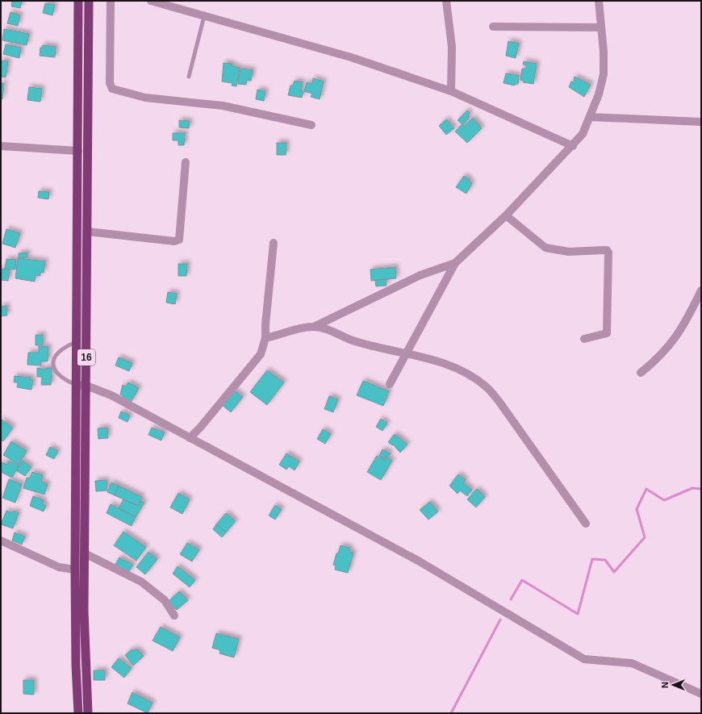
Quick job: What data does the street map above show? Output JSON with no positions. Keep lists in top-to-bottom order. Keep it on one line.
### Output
{"streets":{"highway":["16"]},"north":"left"}
